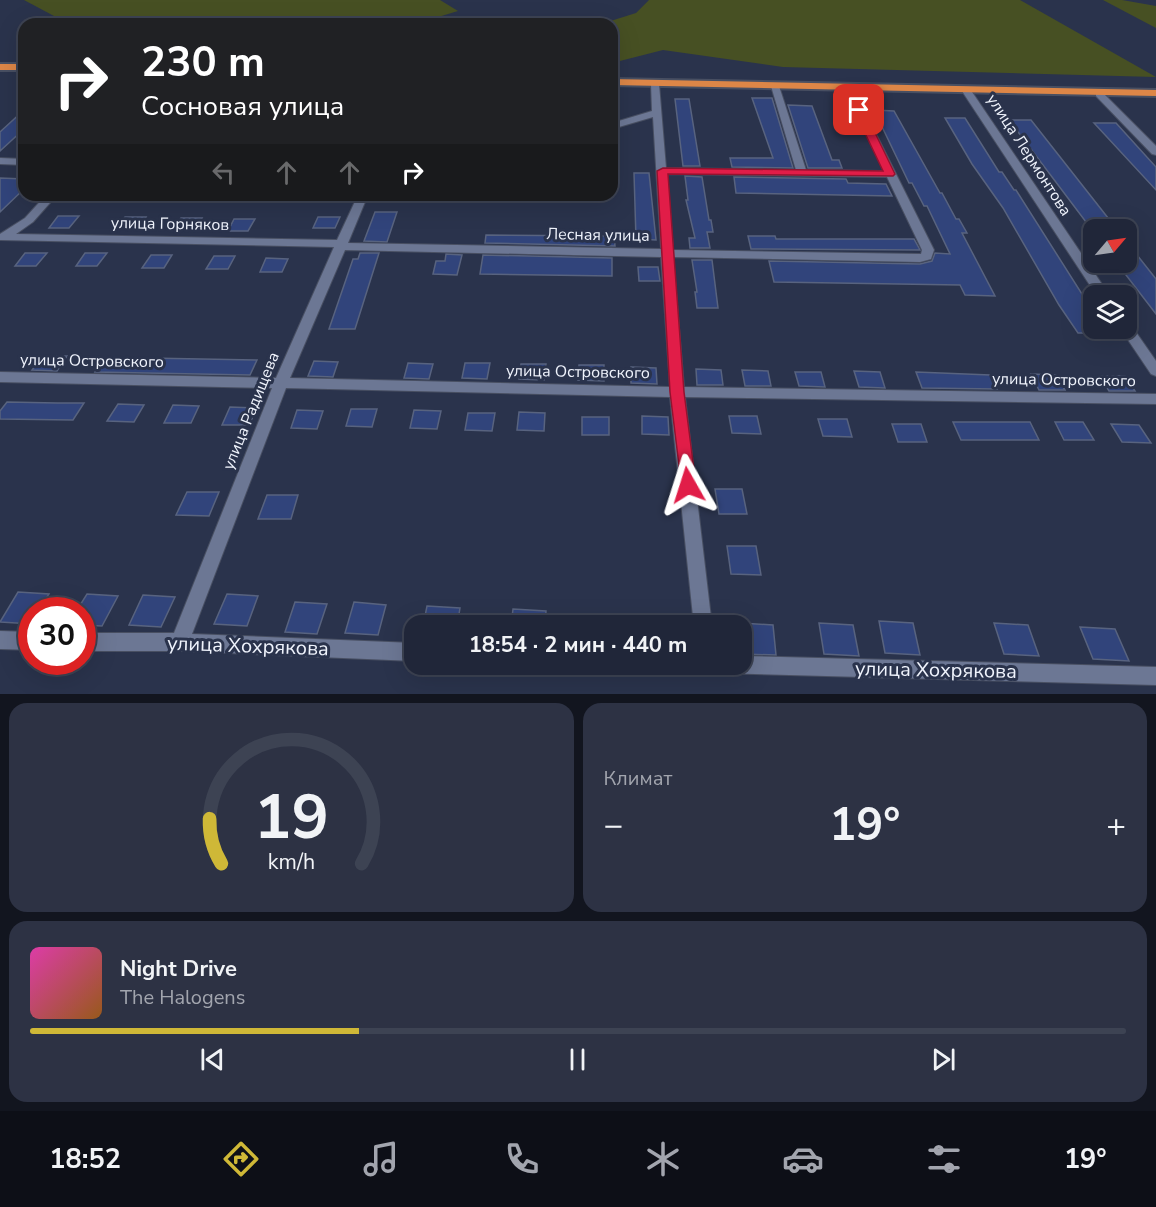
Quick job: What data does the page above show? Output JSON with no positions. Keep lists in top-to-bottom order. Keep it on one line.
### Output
{"streets":{"street":["улица Лермонтова","улица Горняков","Лесная улица","улица Островского","улица Радищева","улица Хохрякова"]},"crossings":[["улица Горняков","Лесная улица"],["улица Горняков","улица Радищева"],["Лесная улица","улица Радищева"],["улица Островского","улица Радищева"],["улица Радищева","улица Хохрякова"]],"north":"top right","page":{"turn":["230 m","Сосновая улица"],"limit":"30","trip":"18:54 · 2 мин · 440 m","tile":"Климат","heat":["−","19°","+"],"song":["Night Drive","The Halogens"],"tabs":["18:52","19°"],"gauge":["19","km/h"]}}
